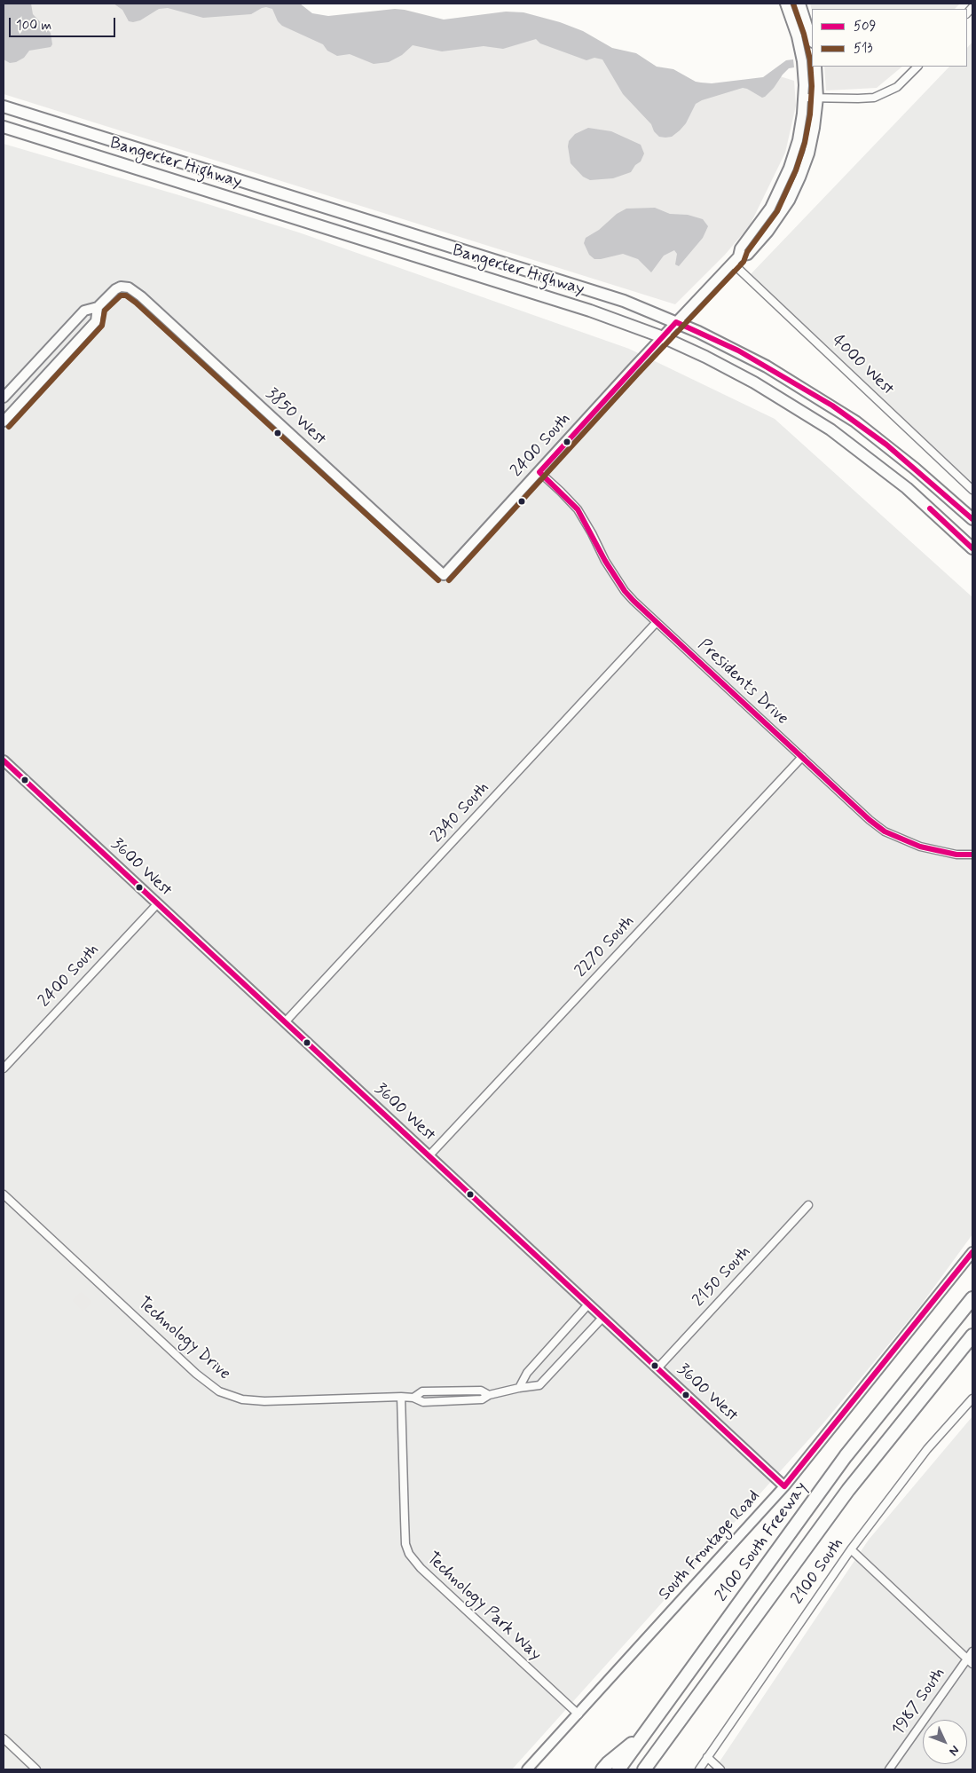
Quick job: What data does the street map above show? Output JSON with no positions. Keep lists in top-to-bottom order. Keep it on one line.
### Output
{"streets":{"highway":["Bangerter Highway","2100 South Freeway"],"street":["4000 West","3850 West","2400 South","Presidents Drive","2340 South","3600 West","2270 South","2150 South","Technology Drive","South Frontage Road","2100 South","Technology Park Way","1987 South"]},"crossings":[["Bangerter Highway","2400 South"],["4000 West","2400 South"],["3850 West","2400 South"],["2400 South","Presidents Drive"],["2400 South","3600 West"],["Presidents Drive","2340 South"],["Presidents Drive","2270 South"],["2340 South","3600 West"],["3600 West","2270 South"],["3600 West","2150 South"],["3600 West","Technology Drive"],["3600 West","South Frontage Road"],["Technology Drive","Technology Park Way"],["South Frontage Road","Technology Park Way"]],"lines":["transit line 513","transit line 509"],"legend":["509","513"],"scale_bar":"100 m","north":"bottom right"}
